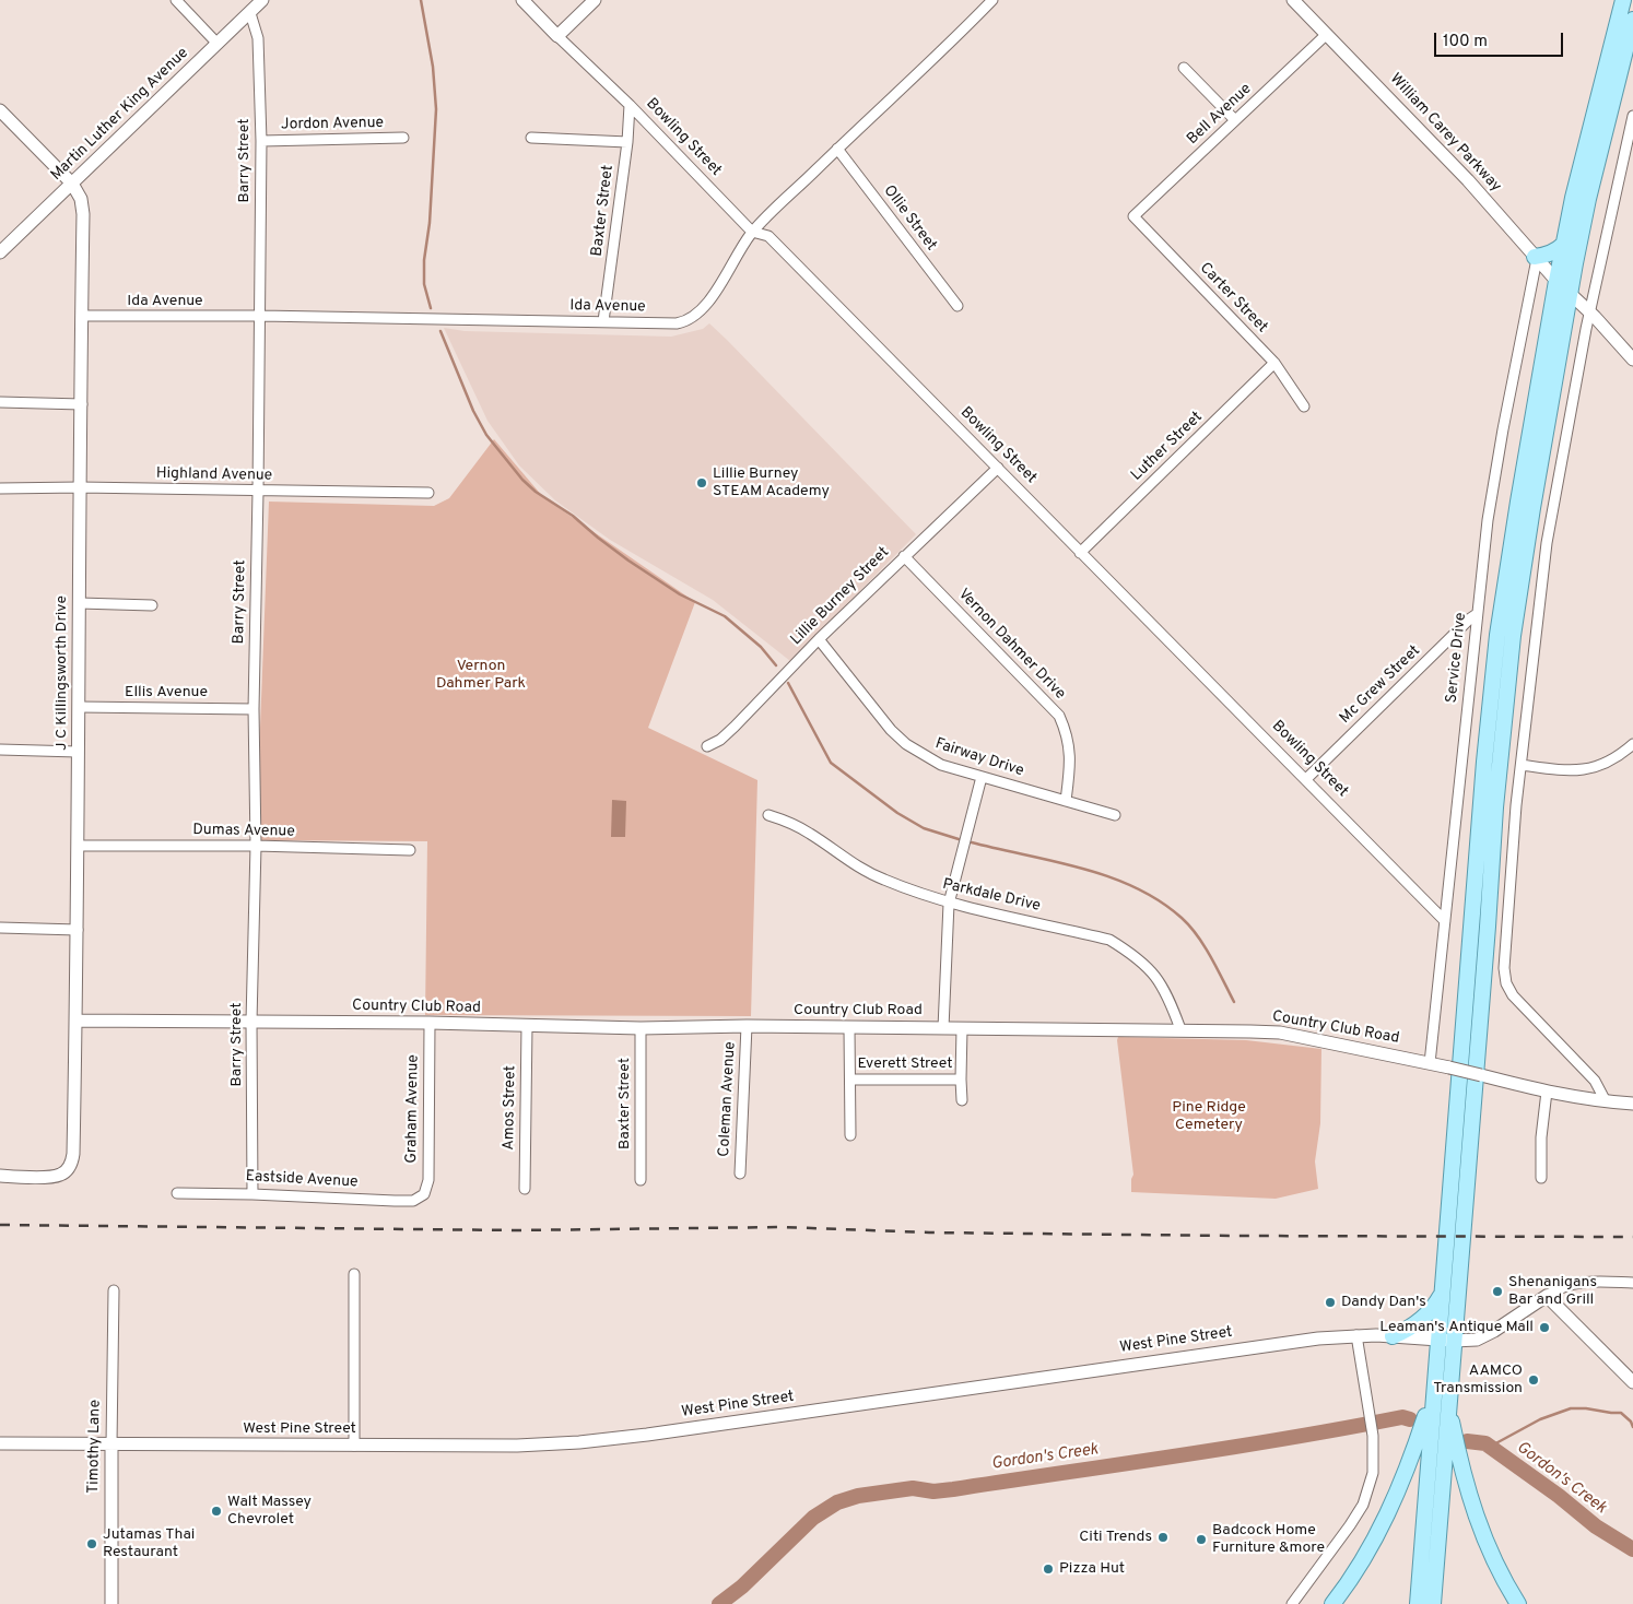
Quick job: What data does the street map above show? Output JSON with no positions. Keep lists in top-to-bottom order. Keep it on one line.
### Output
{"streets":{"street":["Martin Luther King Avenue","Bell Avenue","Jordon Avenue","William Carey Parkway","Bowling Street","Barry Street","Baxter Street","Ollie Street","Carter Street","Ida Avenue","Luther Street","Highland Avenue","Lillie Burney Street","Vernon Dahmer Drive","Service Drive","J C Killingsworth Drive","Mc Grew Street","Ellis Avenue","Fairway Drive","Dumas Avenue","Parkdale Drive","Country Club Road","Everett Street","Coleman Avenue","Amos Street","Graham Avenue","Eastside Avenue","West Pine Street","Timothy Lane"]},"crossings":[["Martin Luther King Avenue","Barry Street"],["Martin Luther King Avenue","J C Killingsworth Drive"],["Bell Avenue","William Carey Parkway"],["Bell Avenue","Carter Street"],["Jordon Avenue","Barry Street"],["William Carey Parkway","Service Drive"],["Bowling Street","Baxter Street"],["Bowling Street","Ida Avenue"],["Bowling Street","Luther Street"],["Bowling Street","Lillie Burney Street"],["Bowling Street","Service Drive"],["Bowling Street","Mc Grew Street"],["Barry Street","Ida Avenue"],["Barry Street","Highland Avenue"],["Barry Street","Ellis Avenue"],["Barry Street","Dumas Avenue"],["Barry Street","Country Club Road"],["Barry Street","Eastside Avenue"],["Baxter Street","Ida Avenue"],["Baxter Street","Country Club Road"],["Ollie Street","Ida Avenue"],["Carter Street","Luther Street"],["Ida Avenue","J C Killingsworth Drive"],["Highland Avenue","J C Killingsworth Drive"],["Lillie Burney Street","Vernon Dahmer Drive"],["Lillie Burney Street","Fairway Drive"],["Vernon Dahmer Drive","Fairway Drive"],["Service Drive","Mc Grew Street"],["Service Drive","Country Club Road"],["J C Killingsworth Drive","Ellis Avenue"],["J C Killingsworth Drive","Dumas Avenue"],["J C Killingsworth Drive","Country Club Road"],["Parkdale Drive","Country Club Road"],["Country Club Road","Everett Street"],["Country Club Road","Coleman Avenue"],["Country Club Road","Amos Street"],["Country Club Road","Graham Avenue"],["Graham Avenue","Eastside Avenue"],["West Pine Street","Timothy Lane"]],"water":["Gordon's Creek"],"parks":["Vernon Dahmer Park","Pine Ridge Cemetery"],"places":["Lillie Burney STEAM Academy","Shenanigans Bar and Grill","Dandy Dan's","Leaman's Antique Mall","AAMCO Transmission","Walt Massey Chevrolet","Citi Trends","Badcock Home Furniture &more","Jutamas Thai Restaurant","Pizza Hut"],"scale_bar":"100 m"}
